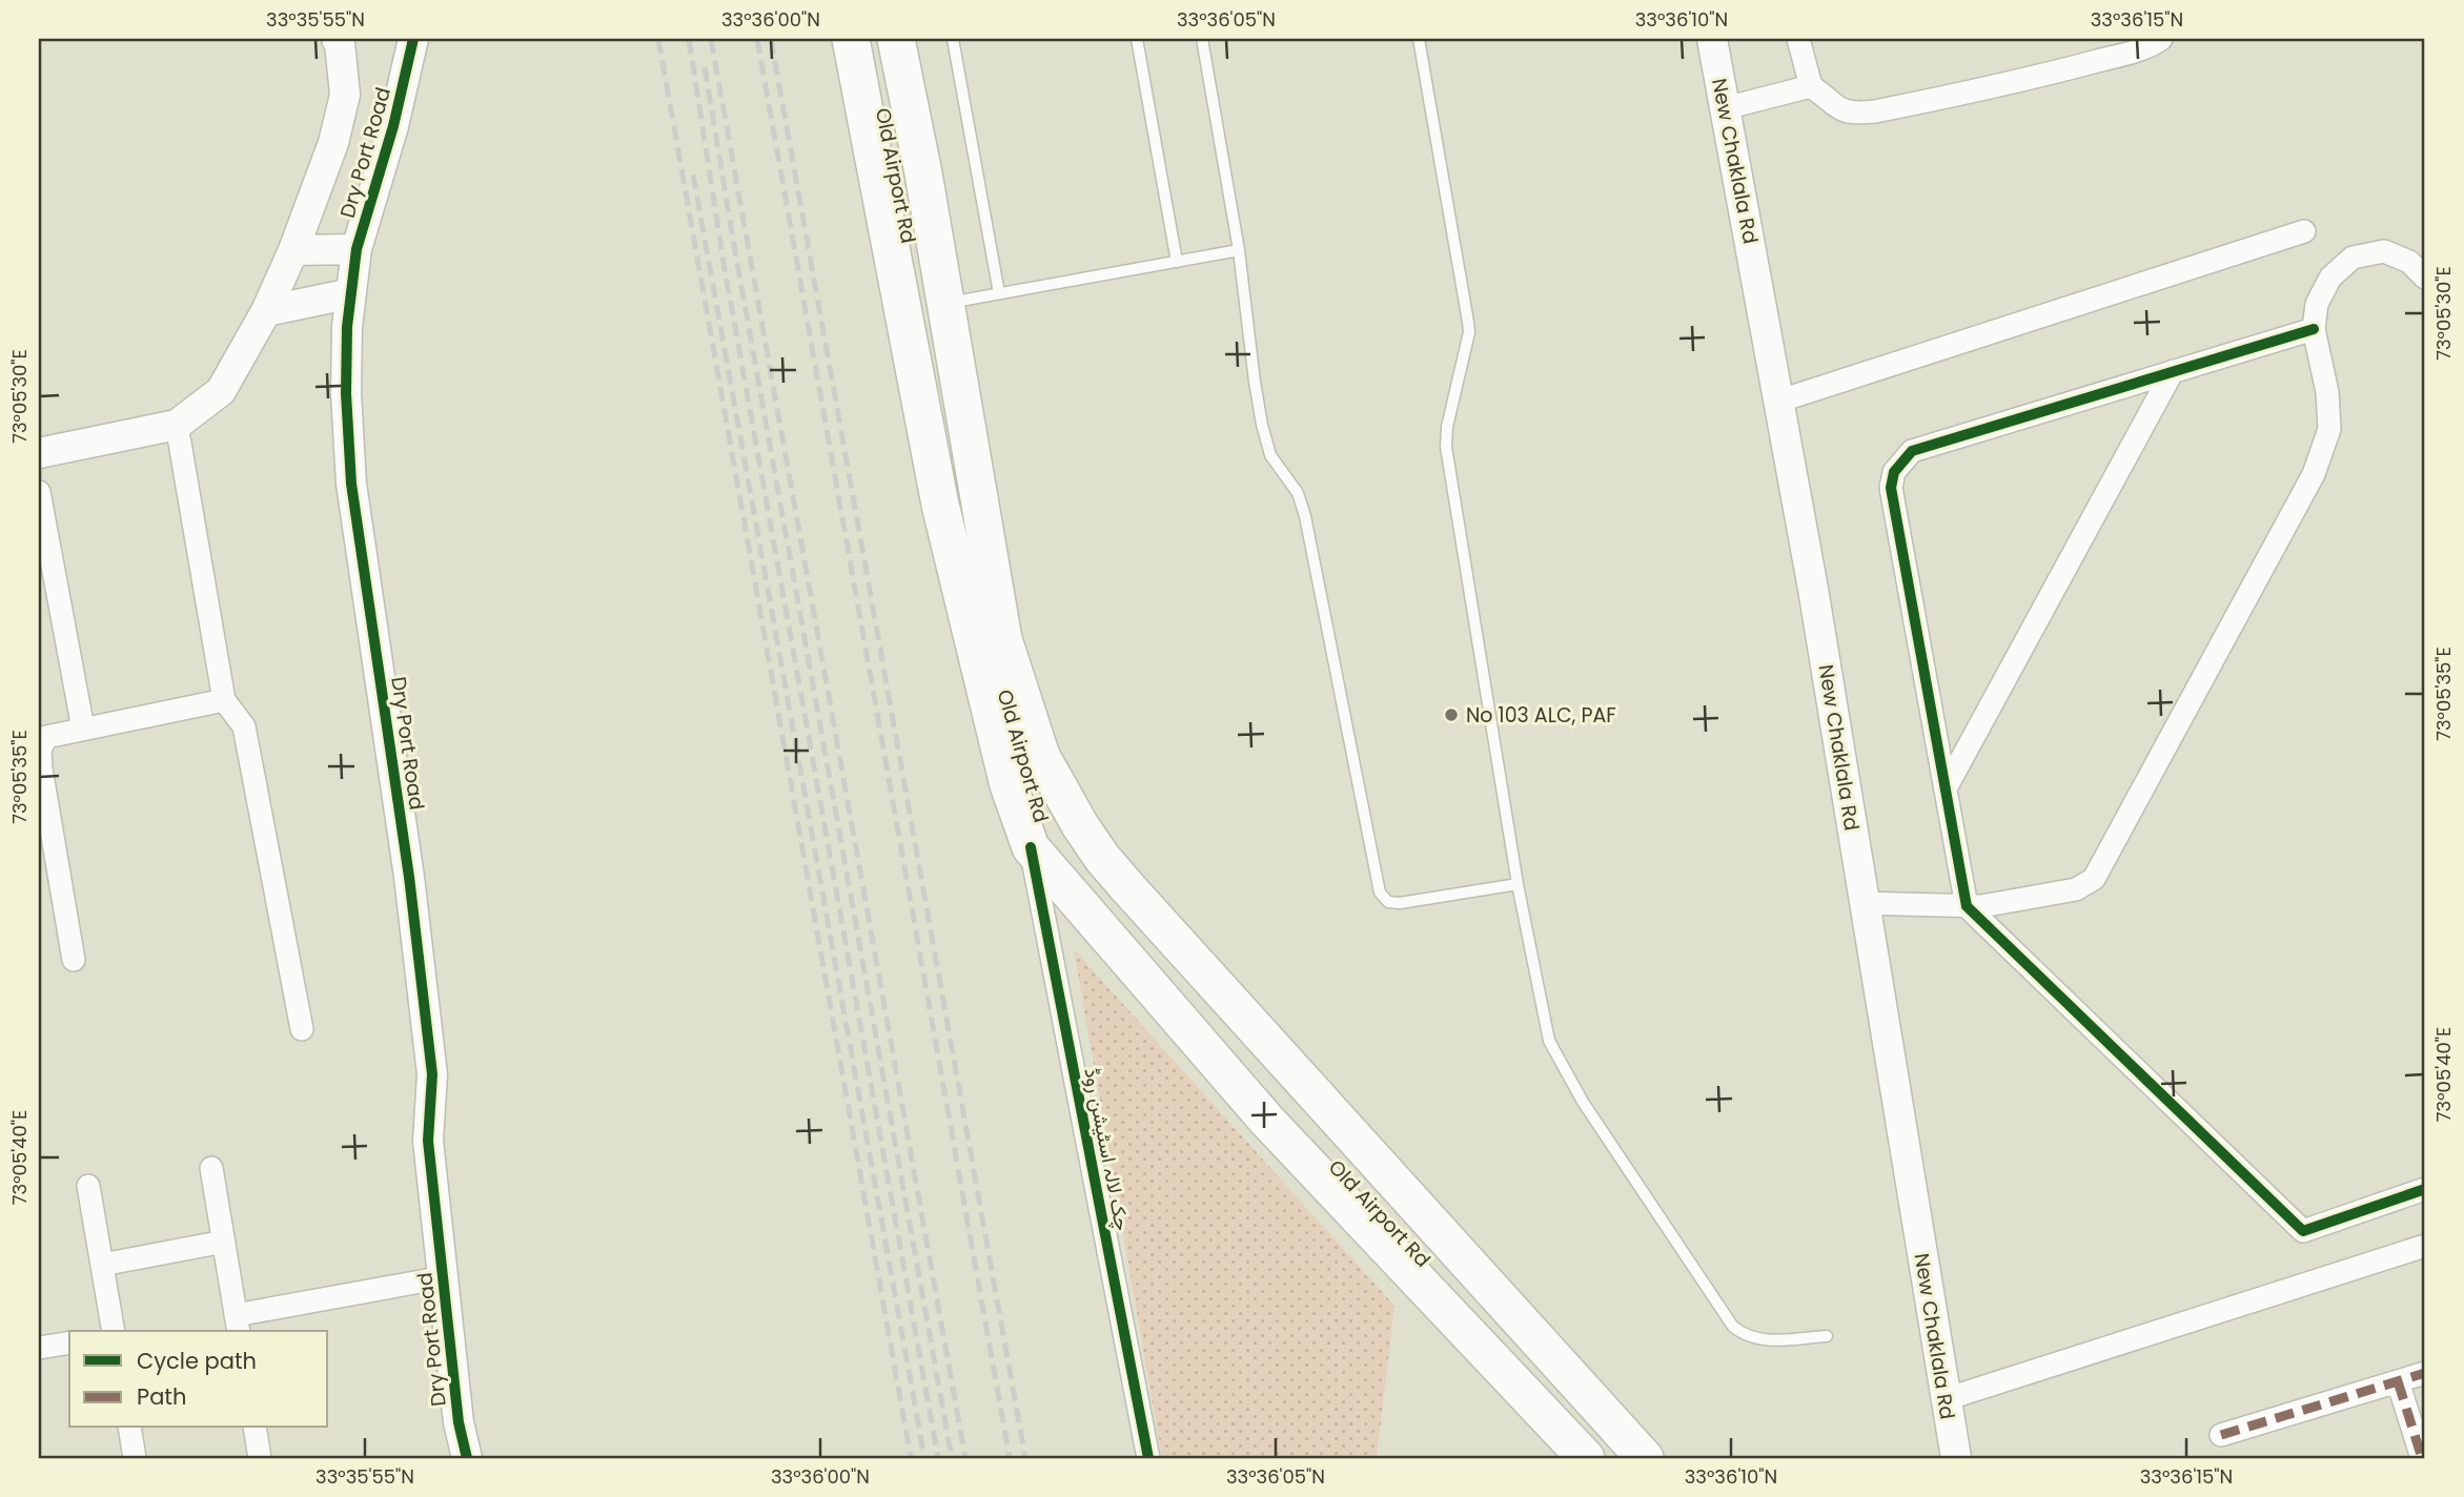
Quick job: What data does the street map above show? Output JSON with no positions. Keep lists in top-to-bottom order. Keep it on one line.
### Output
{"streets":{"main road":["Old Airport Rd"],"street":["Dry Port Road","New Chaklala Rd","چک لالہ اسٹیشن روڈ"]},"crossings":[["Old Airport Rd","چک لالہ اسٹیشن روڈ"]],"places":["No 103 ALC, PAF"],"legend":["Cycle path","Path"],"coordinates":["33°35'55\"N","33°36'00\"N","33°36'05\"N","33°36'10\"N","33°36'15\"N","73°05'30\"E","73°05'35\"E","73°05'40\"E"]}
